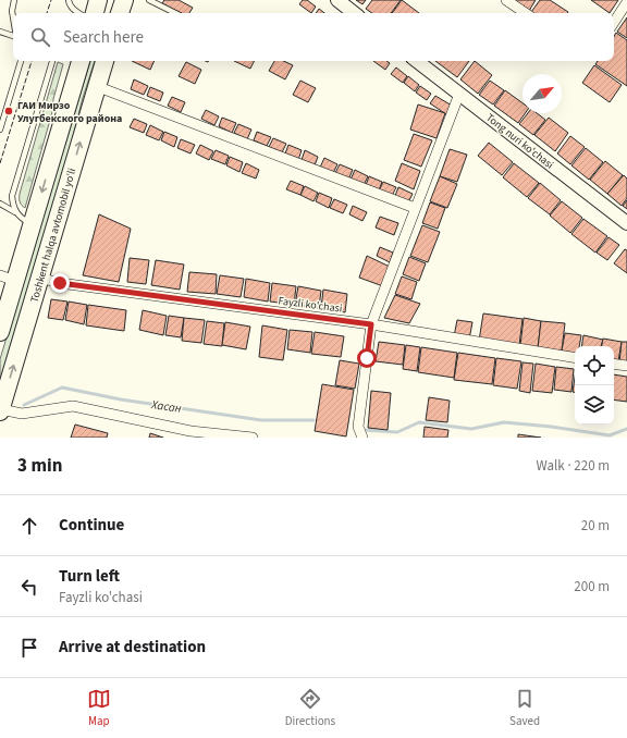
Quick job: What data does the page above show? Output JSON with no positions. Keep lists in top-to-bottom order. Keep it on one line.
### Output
{"streets":{"highway":["Toshkent halqa avtomobil yo'li"],"street":["Tong nuri ko'chasi","Fayzli ko'chasi"]},"crossings":[["Toshkent halqa avtomobil yo'li","Fayzli ko'chasi"]],"water":["Хасан"],"places":["ГАИ Мирзо Улугбекского района"],"north":"top right","page":{"search":"Search here","heading":["3 min","Walk · 220 m"],"list":[["Continue","20 m"],["Turn left","Fayzli ko'chasi","200 m"],"Arrive at destination"],"nav":["Map","Directions","Saved"]}}
